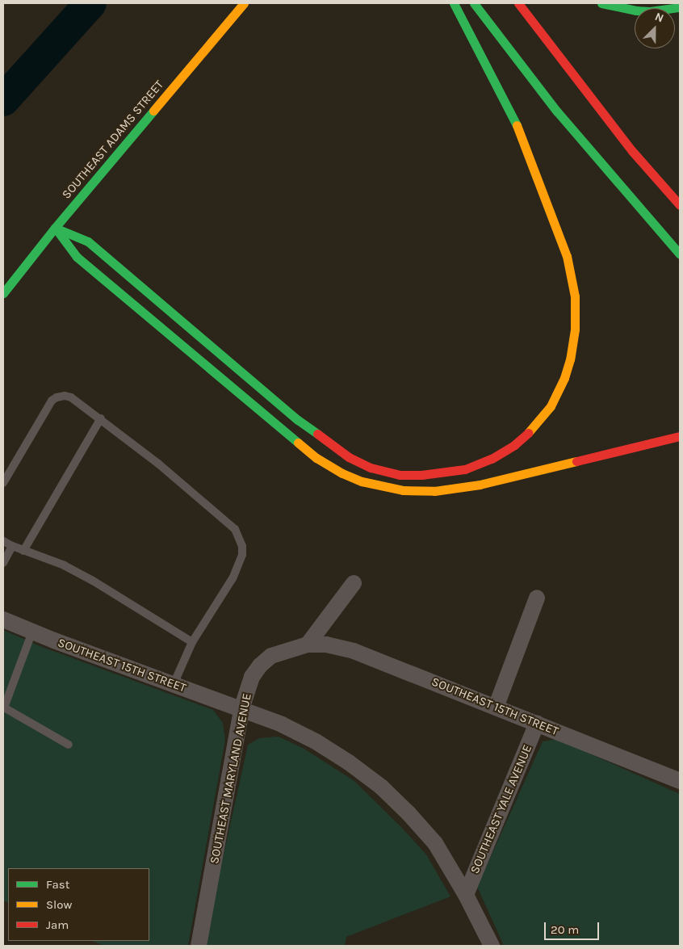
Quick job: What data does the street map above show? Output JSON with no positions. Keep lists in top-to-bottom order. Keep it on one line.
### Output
{"streets":{"main road":["SOUTHEAST ADAMS STREET"],"street":["SOUTHEAST 15TH STREET","SOUTHEAST MARYLAND AVENUE","SOUTHEAST YALE AVENUE"]},"crossings":[["SOUTHEAST 15TH STREET","SOUTHEAST MARYLAND AVENUE"],["SOUTHEAST 15TH STREET","SOUTHEAST YALE AVENUE"]],"legend":["Fast","Slow","Jam"],"scale_bar":"20 m","north":"top right"}
